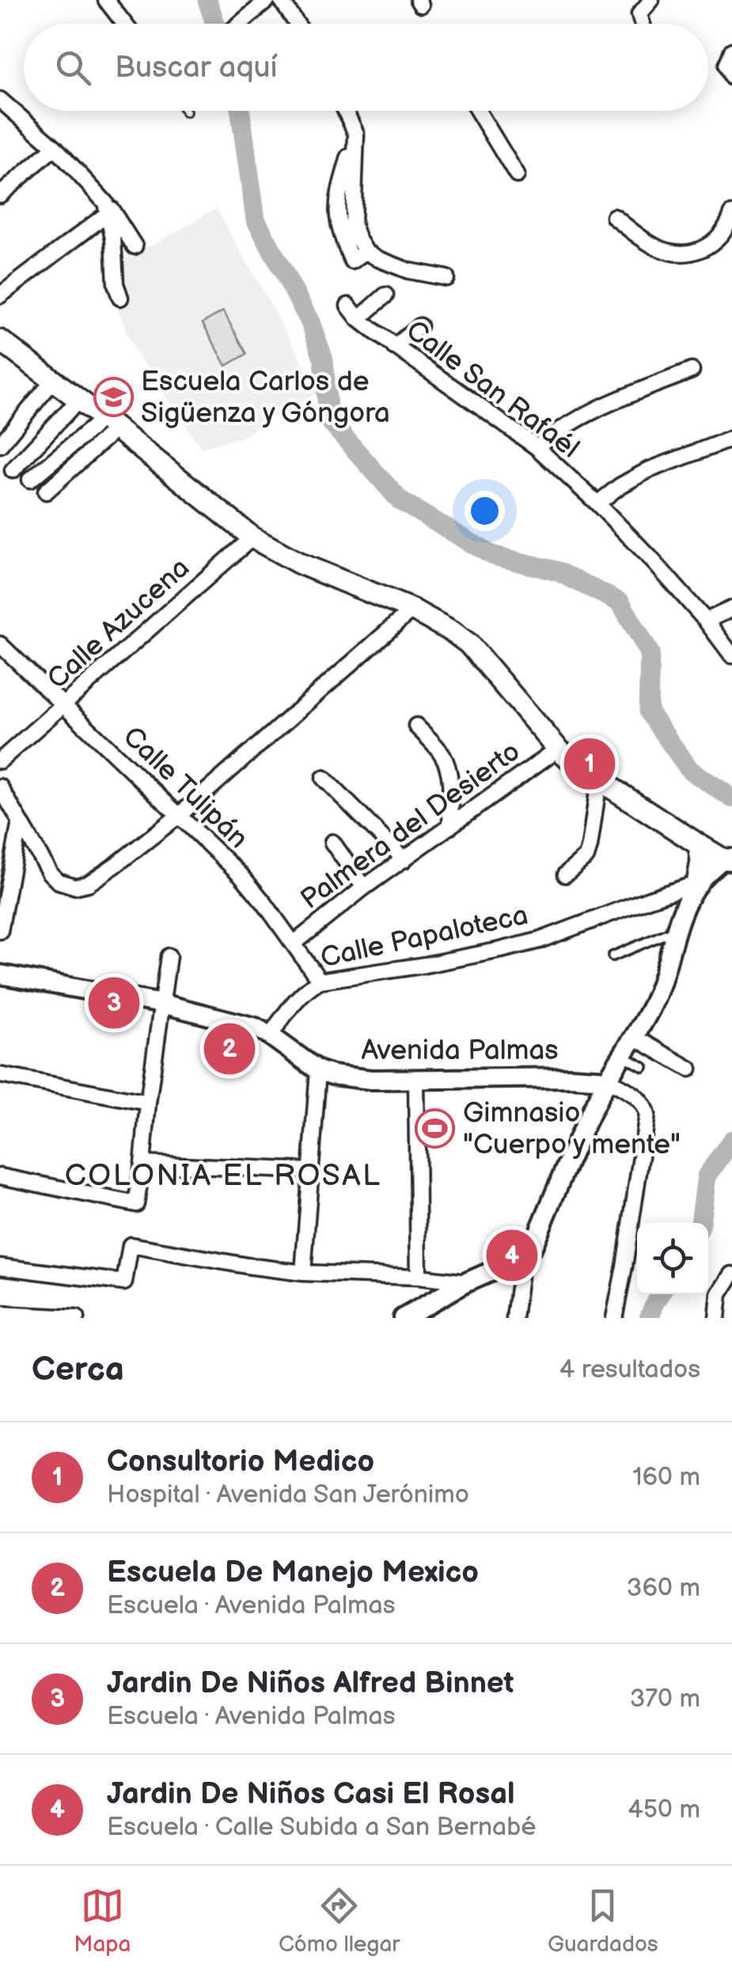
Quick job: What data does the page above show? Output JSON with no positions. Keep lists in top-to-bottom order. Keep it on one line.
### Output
{"streets":{"street":["Calle San Rafaél","Calle Azucena","Calle Tulipán","Palmera del Desierto","Calle Papaloteca","Avenida Palmas"]},"crossings":[["Calle Azucena","Calle Tulipán"],["Calle Tulipán","Palmera del Desierto"],["Calle Tulipán","Calle Papaloteca"],["Calle Papaloteca","Avenida Palmas"]],"districts":["COLONIA EL ROSAL"],"places":{"school or university":["Escuela Carlos de Sigüenza y Góngora"],"sports":["Gimnasio \"Cuerpo y mente\""]},"page":{"search":"Buscar aquí","pins":["1","3","2","4"],"heading":["Cerca","4 resultados"],"list":[{"mark":"1","name":"Consultorio Medico","note":"Hospital · Avenida San Jerónimo","value":"160 m"},{"mark":"2","name":"Escuela De Manejo Mexico","note":"Escuela · Avenida Palmas","value":"360 m"},{"mark":"3","name":"Jardin De Niños Alfred Binnet","note":"Escuela · Avenida Palmas","value":"370 m"},{"mark":"4","name":"Jardin De Niños Casi El Rosal","note":"Escuela · Calle Subida a San Bernabé","value":"450 m"}],"nav":["Mapa","Cómo llegar","Guardados"]}}
